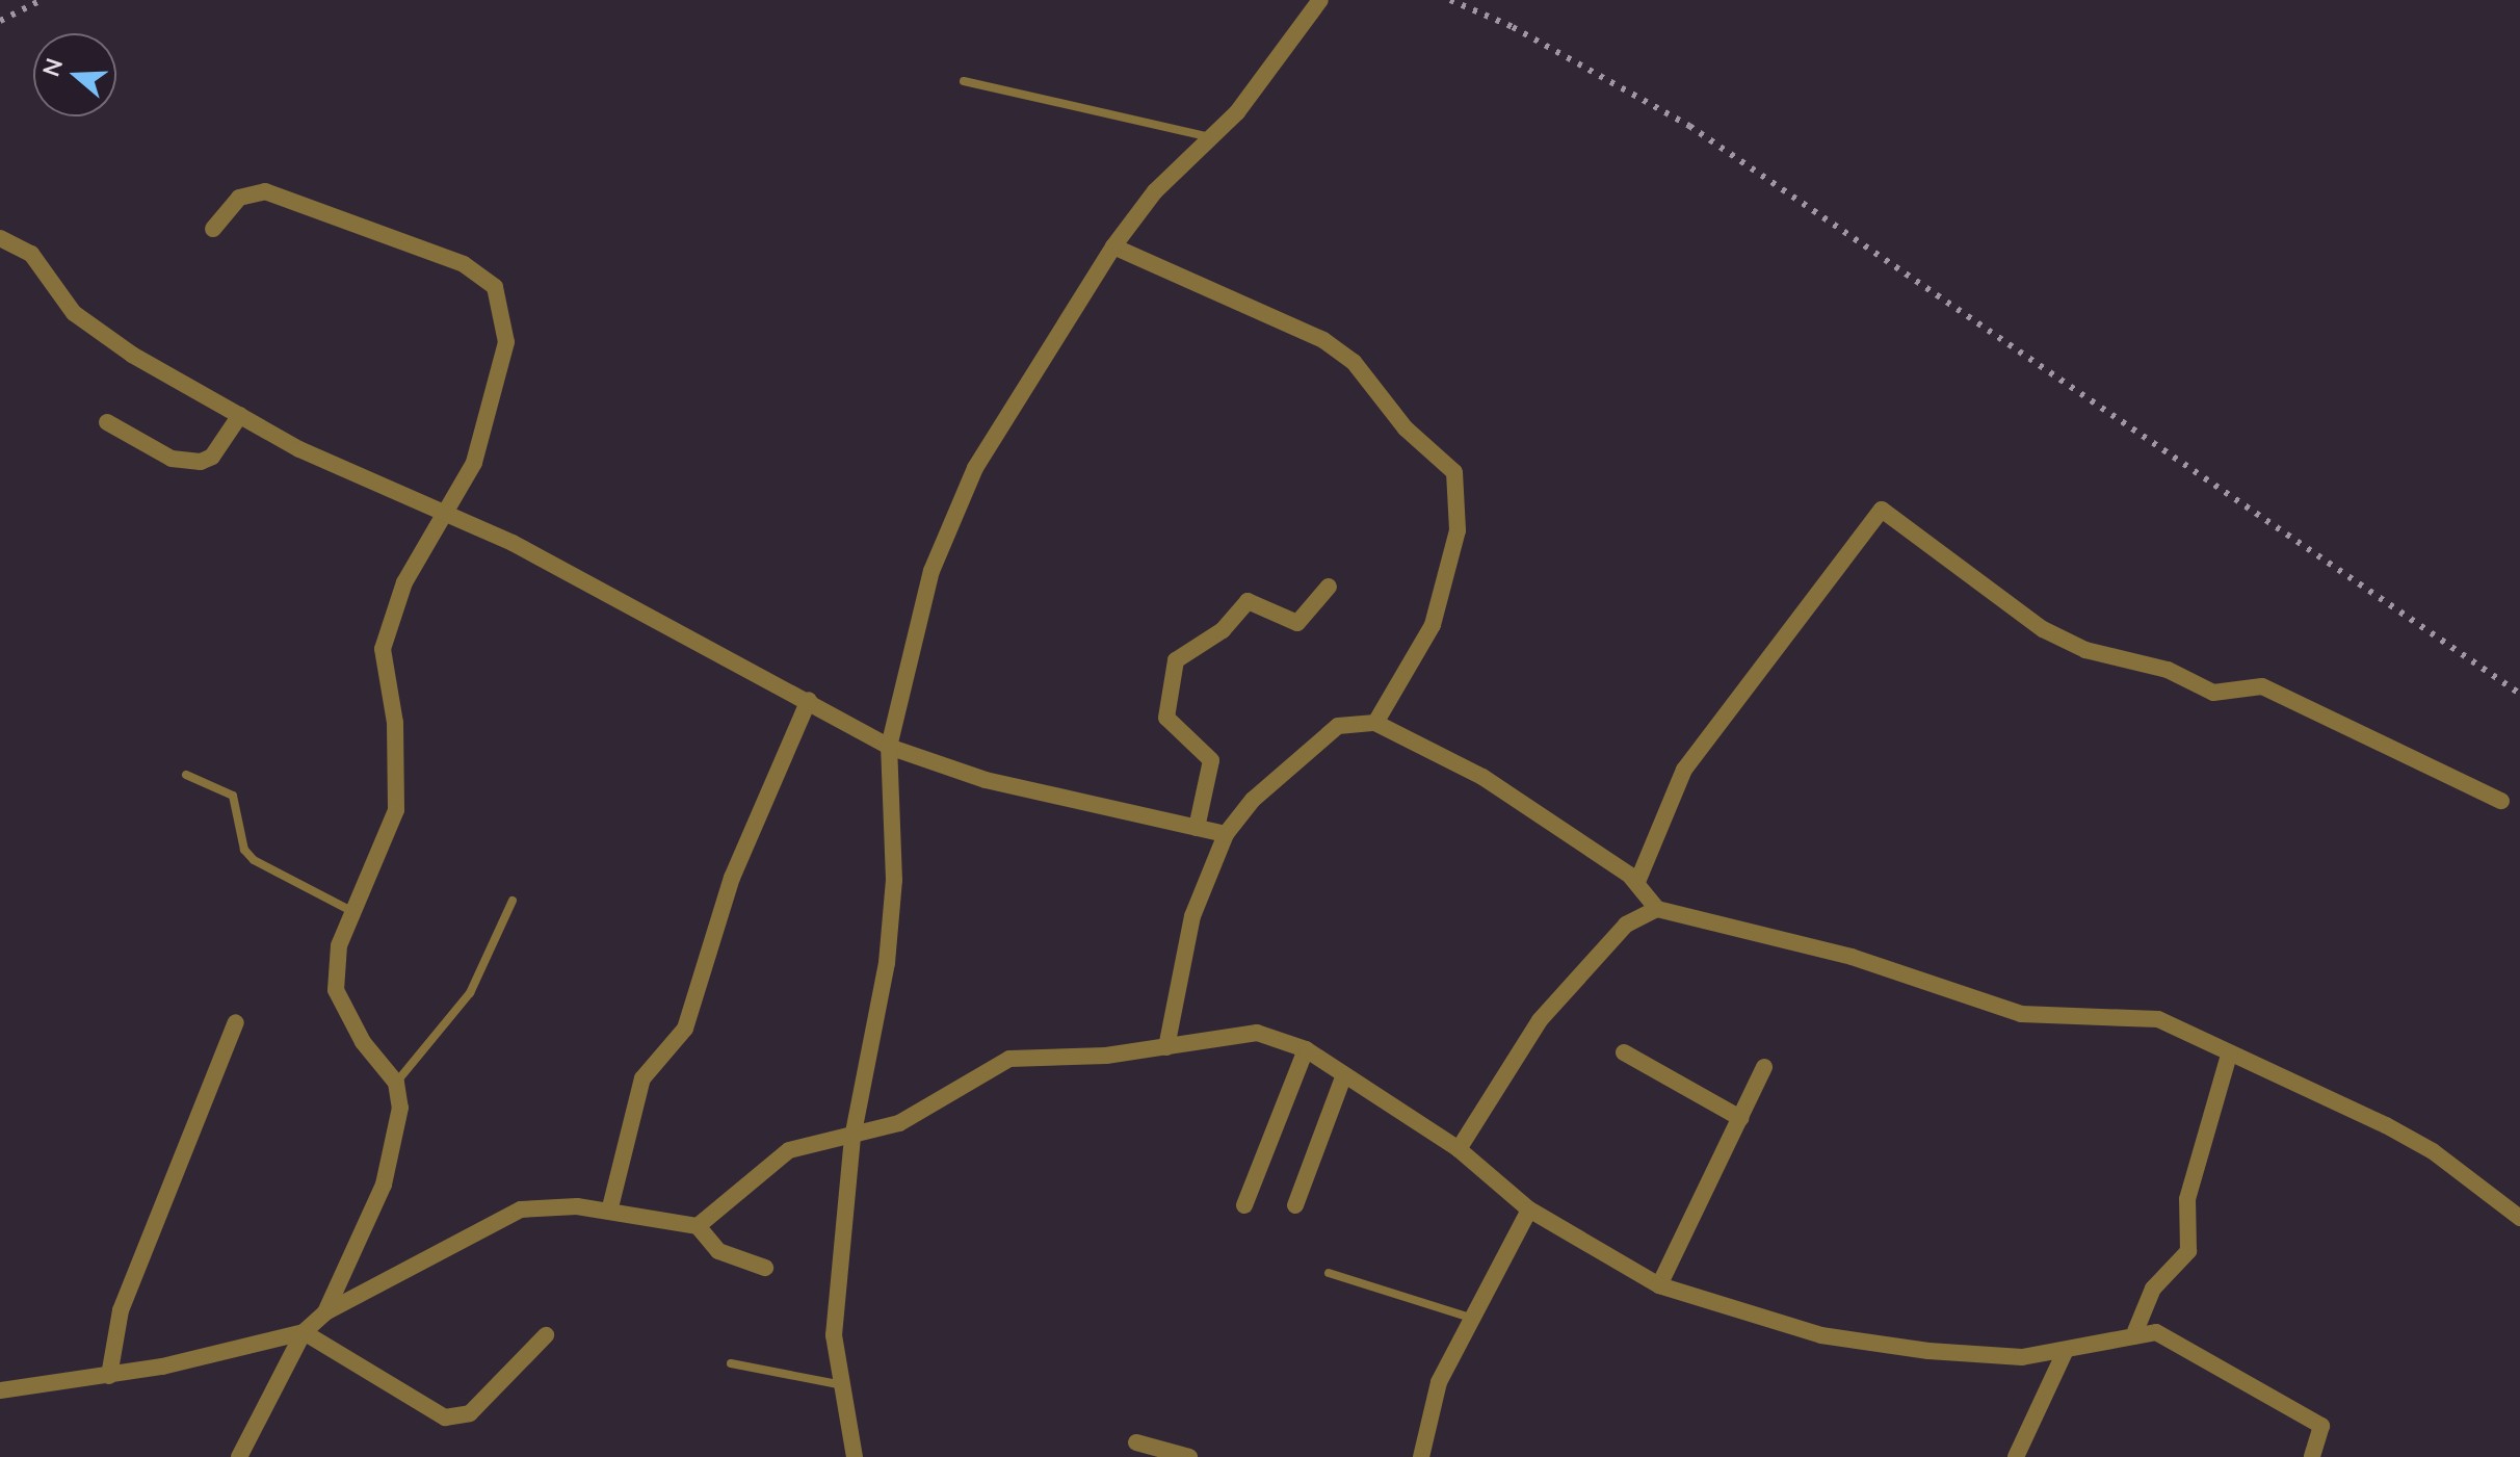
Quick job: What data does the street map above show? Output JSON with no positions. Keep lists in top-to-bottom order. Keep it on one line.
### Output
{"north":"left"}
